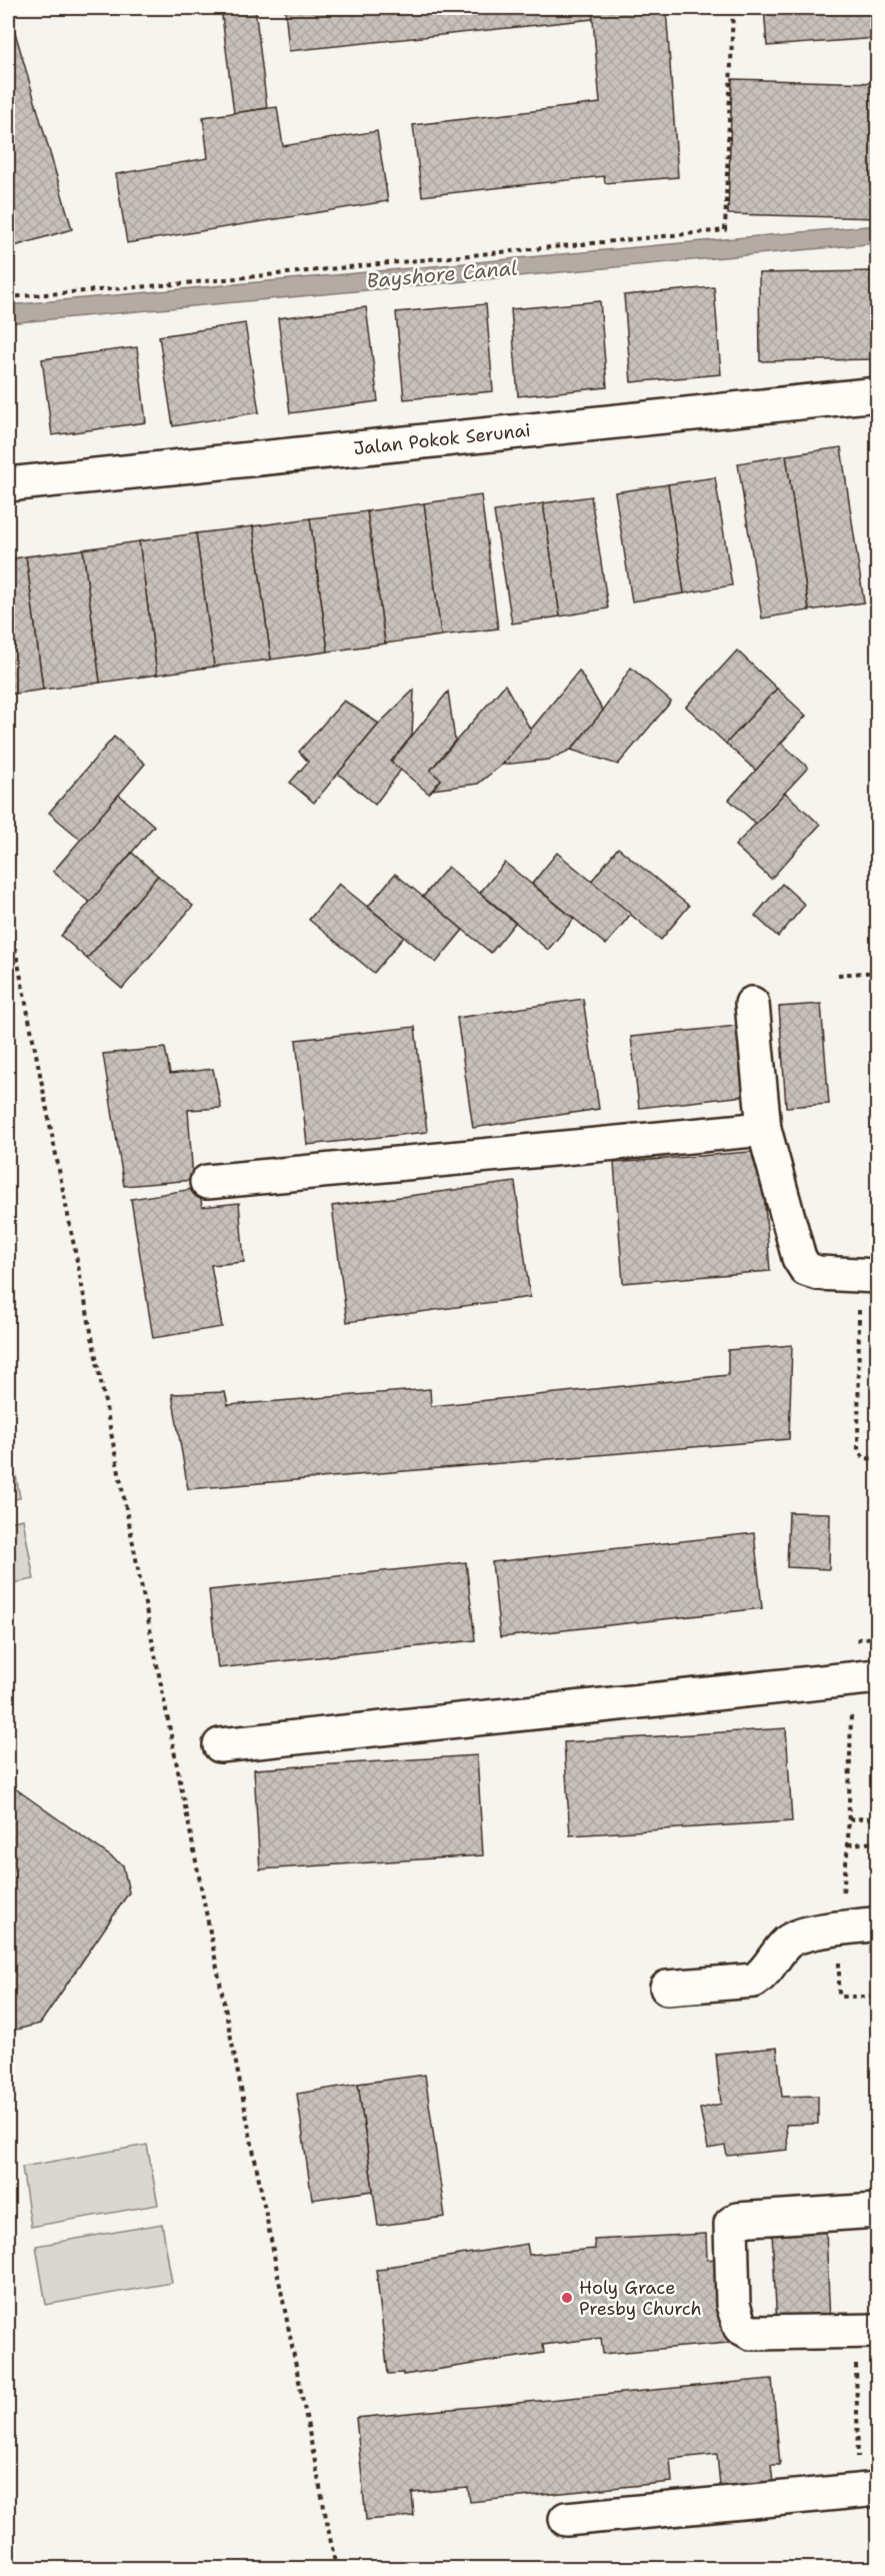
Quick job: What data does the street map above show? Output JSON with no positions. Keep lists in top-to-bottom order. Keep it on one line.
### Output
{"streets":{"street":["Jalan Pokok Serunai"]},"water":["Bayshore Canal"],"places":["Holy Grace Presby Church"]}
